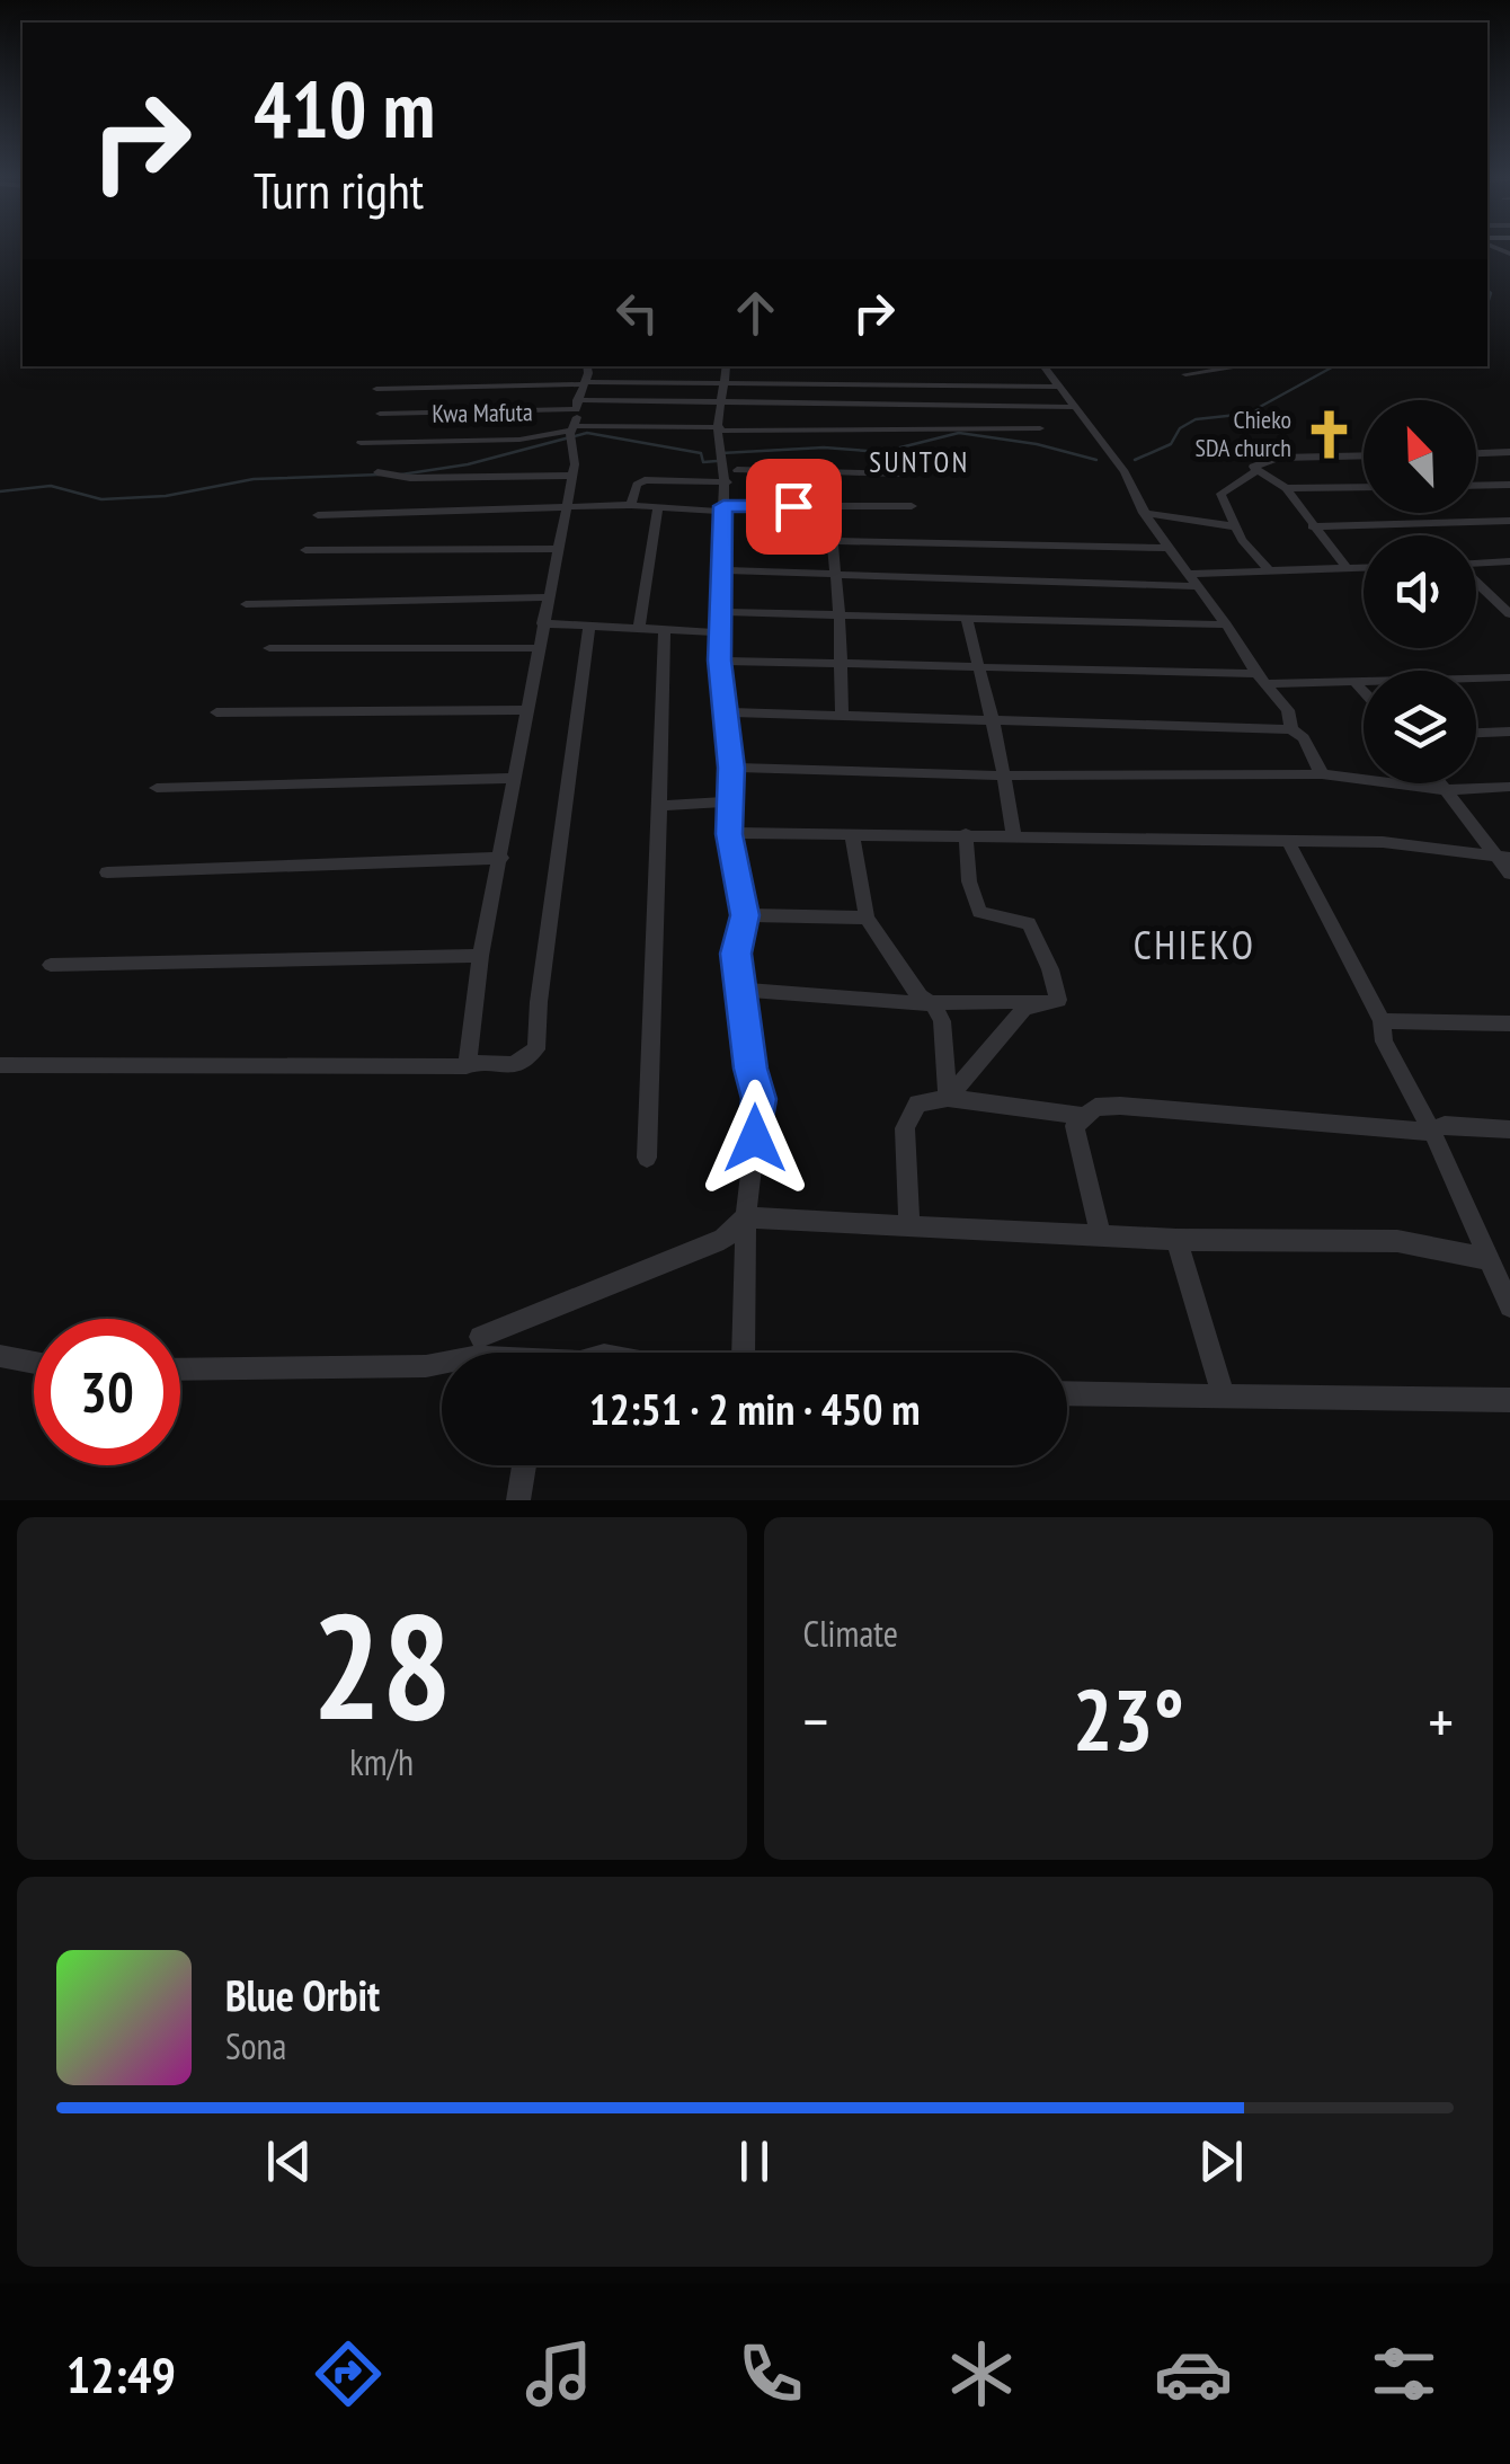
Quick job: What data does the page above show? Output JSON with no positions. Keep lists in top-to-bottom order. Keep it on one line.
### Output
{"streets":{"street":["Kwa Mafuta"]},"districts":["SUNTON","CHIEKO"],"places":{"church":["Chieko SDA church"]},"north":"top left","page":{"turn":["410 m","Turn right"],"limit":"30","trip":"12:51 · 2 min · 450 m","tile":[["28","km/h"],"Climate"],"heat":["−","23°","+"],"song":["Blue Orbit","Sona"],"tabs":"12:49"}}
